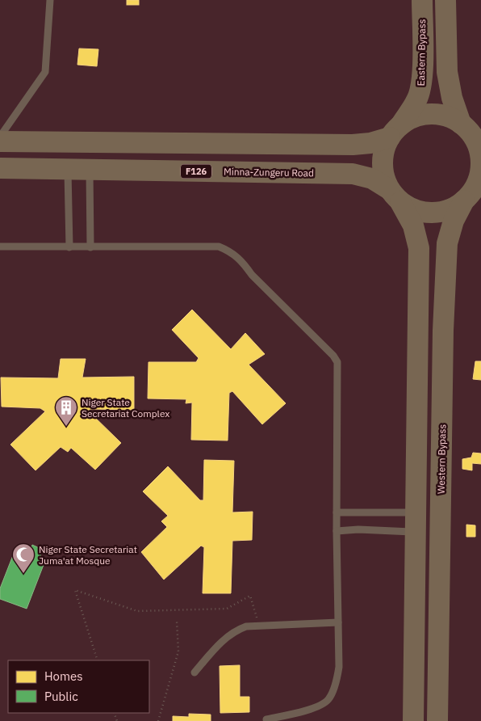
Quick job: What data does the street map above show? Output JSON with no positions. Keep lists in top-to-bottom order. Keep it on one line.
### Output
{"streets":{"main road":["Eastern Bypass","F126","Minna-Zungeru Road","Western Bypass"]},"crossings":[["Eastern Bypass","F126"],["Eastern Bypass","Minna-Zungeru Road"],["Eastern Bypass","Western Bypass"],["F126","Minna-Zungeru Road"],["F126","Western Bypass"],["Minna-Zungeru Road","Western Bypass"]],"places":{"building":["Niger State Secretariat Complex"],"mosque":["Niger State Secretariat Juma'at Mosque"]},"legend":["Homes","Public"]}
